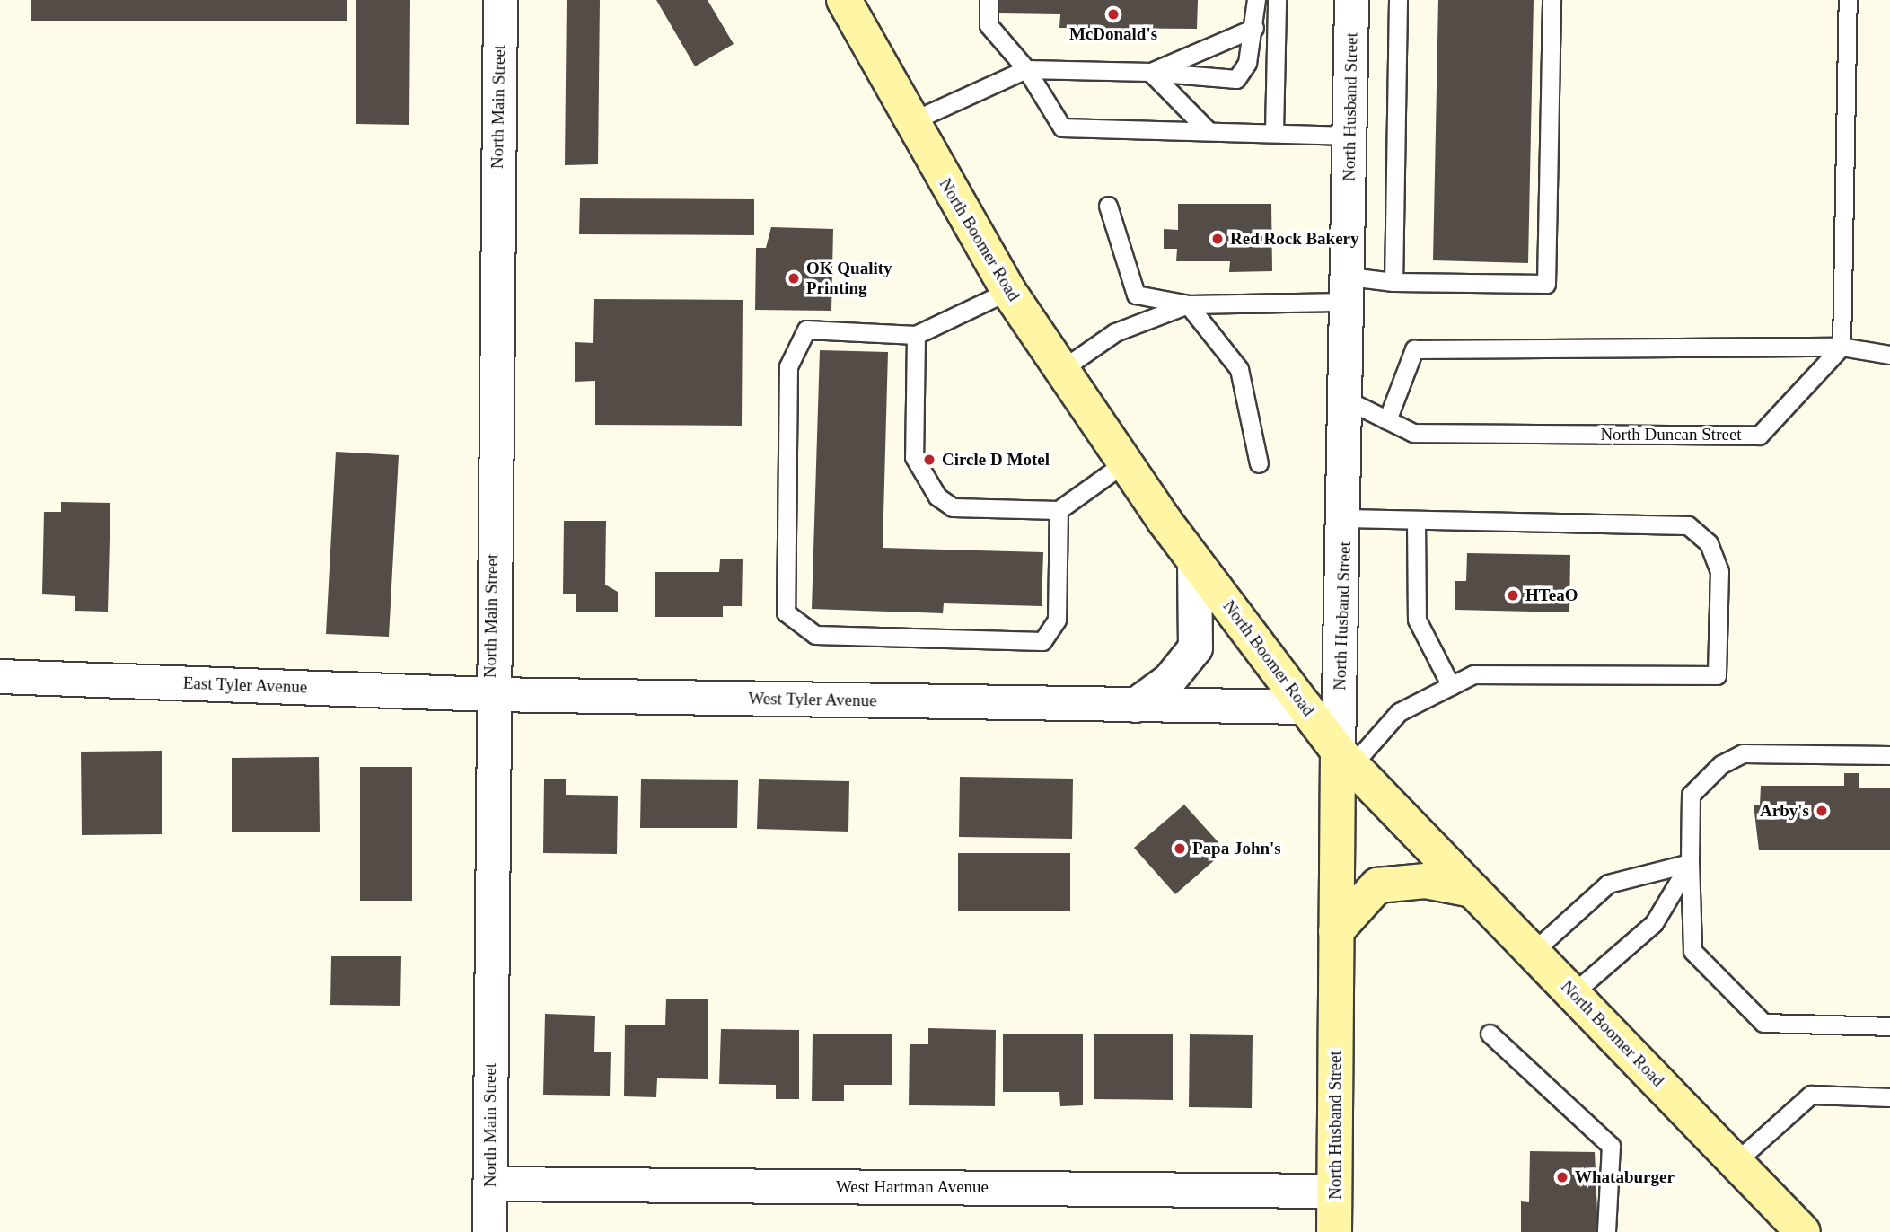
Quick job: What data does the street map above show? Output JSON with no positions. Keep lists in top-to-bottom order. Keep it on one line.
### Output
{"streets":{"main road":["North Husband Street","North Boomer Road"],"street":["North Main Street","East Tyler Avenue","West Tyler Avenue","West Hartman Avenue"],"lane":["North Duncan Street"]},"crossings":[["North Main Street","East Tyler Avenue"],["North Main Street","West Tyler Avenue"],["North Main Street","West Hartman Avenue"],["North Husband Street","North Boomer Road"],["North Husband Street","North Duncan Street"],["North Husband Street","West Hartman Avenue"],["North Boomer Road","West Tyler Avenue"],["East Tyler Avenue","West Tyler Avenue"]],"places":["McDonald's","Red Rock Bakery","OK Quality Printing","Circle D Motel","HTeaO","Arby's","Papa John's","Whataburger"]}
